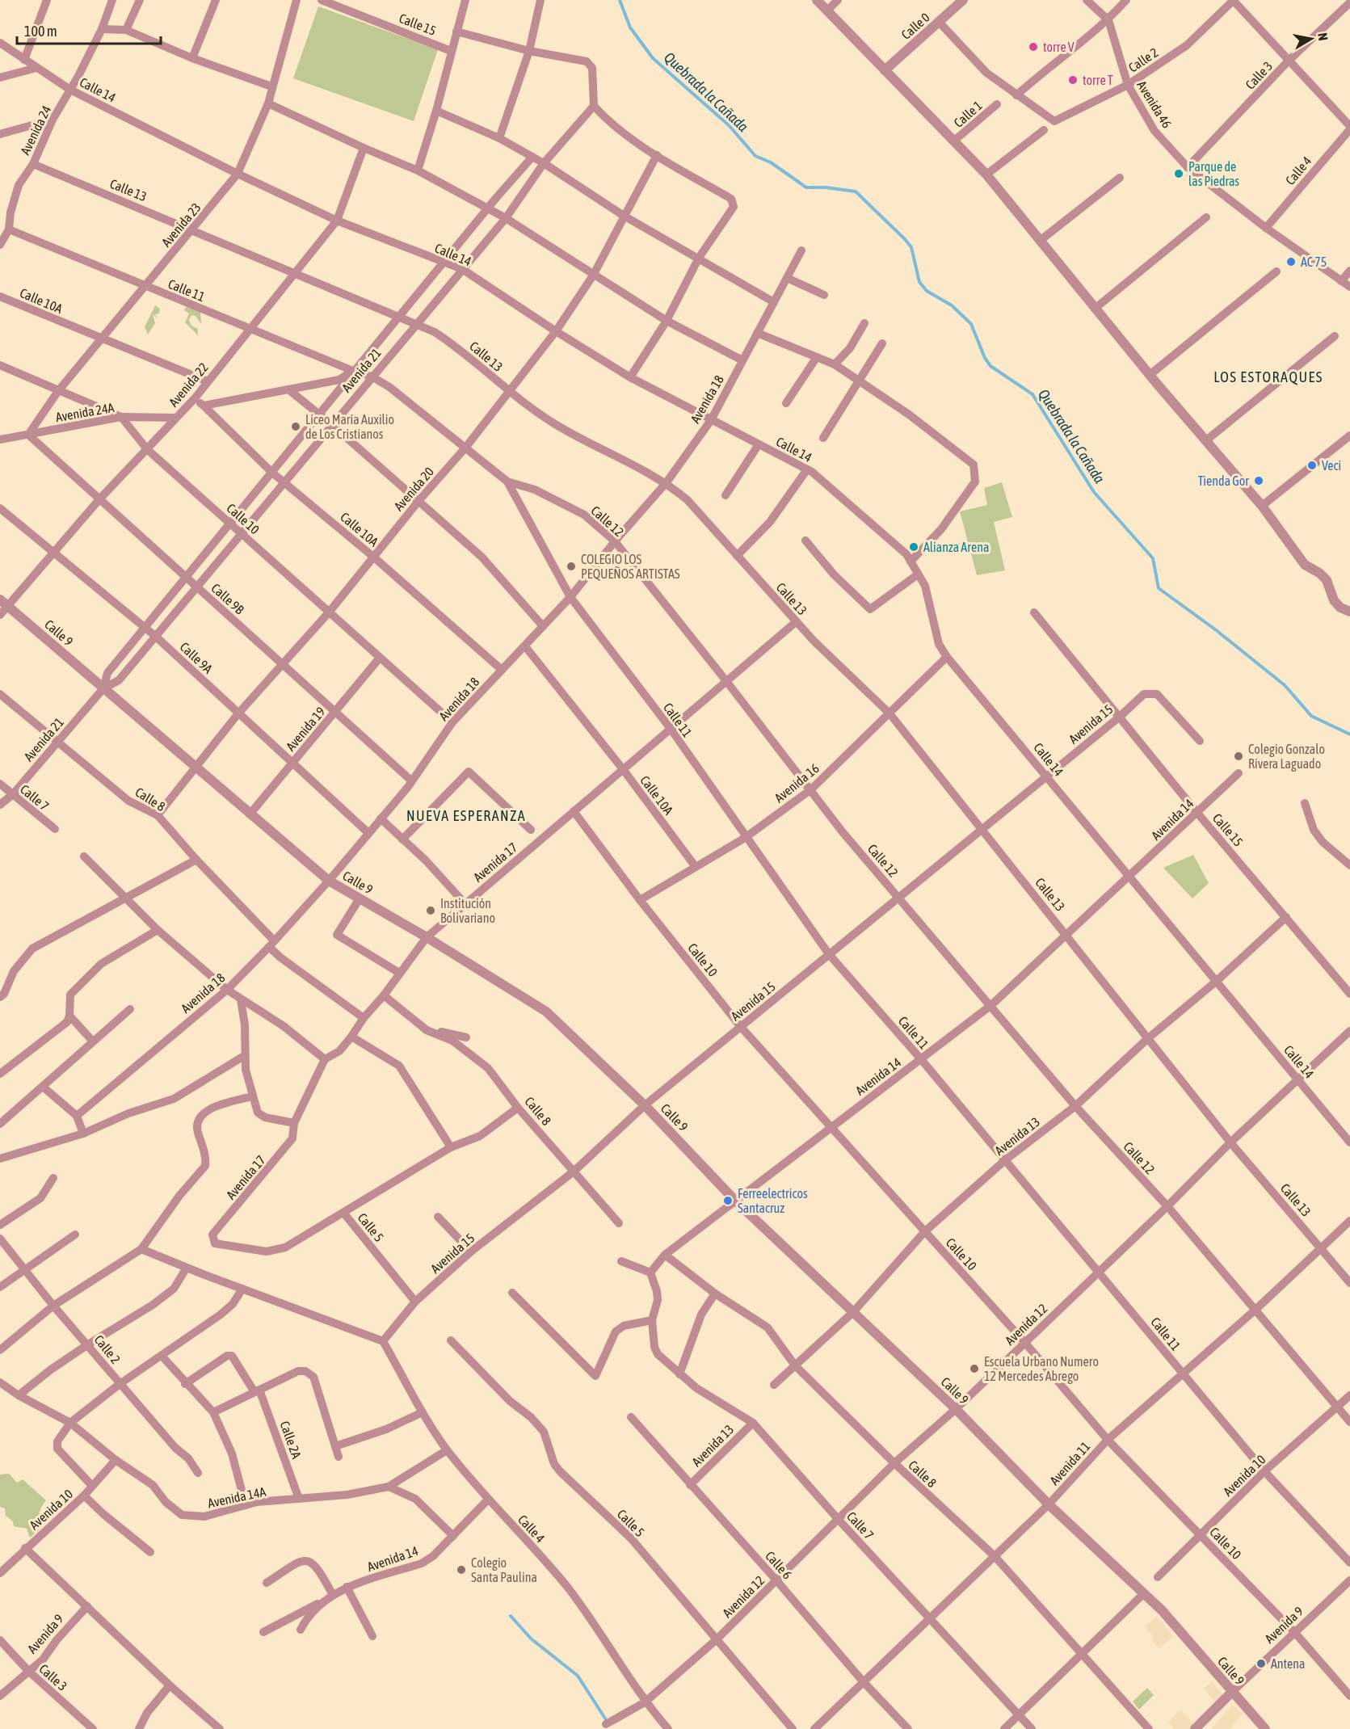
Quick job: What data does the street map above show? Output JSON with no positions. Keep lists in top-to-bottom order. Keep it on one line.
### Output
{"streets":{"street":["Calle 15","Calle 0","Calle 2","Calle 3","Calle 14","Avenida 46","Calle 1","Avenida 24","Calle 4","Calle 13","Avenida 23","Calle 11","Calle 10A","Avenida 21","Avenida 22","Avenida 18","Avenida 24A","Avenida 20","Calle 10","Calle 12","Calle 9B","Calle 9","Calle 9A","Avenida 15","Avenida 19","Avenida 16","Calle 7","Calle 8","Avenida 14","Avenida 17","Avenida 13","Calle 5","Avenida 12","Calle 2A","Avenida 11","Avenida 10","Avenida 14A","Calle 6","Avenida 9"]},"crossings":[["Calle 15","Avenida 15"],["Calle 15","Avenida 14"],["Calle 15","Avenida 13"],["Calle 2","Avenida 46"],["Calle 3","Avenida 46"],["Calle 3","Avenida 9"],["Calle 14","Avenida 24"],["Calle 14","Avenida 23"],["Calle 14","Avenida 21"],["Calle 14","Avenida 22"],["Calle 14","Avenida 18"],["Calle 14","Avenida 20"],["Calle 14","Avenida 15"],["Calle 14","Avenida 16"],["Calle 14","Avenida 14"],["Calle 14","Avenida 13"],["Calle 14","Avenida 12"],["Avenida 46","Calle 4"],["Avenida 24","Calle 13"],["Avenida 24","Calle 11"],["Calle 4","Avenida 15"],["Calle 4","Avenida 14"],["Calle 4","Avenida 12"],["Calle 13","Avenida 23"],["Calle 13","Avenida 21"],["Calle 13","Avenida 22"],["Calle 13","Avenida 18"],["Calle 13","Avenida 20"],["Calle 13","Avenida 15"],["Calle 13","Avenida 16"],["Calle 13","Avenida 14"],["Calle 13","Avenida 17"],["Calle 13","Avenida 13"],["Calle 13","Avenida 12"],["Calle 13","Avenida 11"],["Avenida 23","Calle 11"],["Avenida 23","Calle 10A"],["Avenida 23","Avenida 24A"],["Avenida 23","Calle 10"],["Avenida 23","Calle 9B"],["Calle 11","Avenida 21"],["Calle 11","Avenida 22"],["Calle 11","Avenida 18"],["Calle 11","Calle 12"],["Calle 11","Avenida 15"],["Calle 11","Avenida 16"],["Calle 11","Avenida 14"],["Calle 11","Avenida 17"],["Calle 11","Avenida 13"],["Calle 11","Avenida 12"],["Calle 11","Avenida 11"],["Calle 11","Avenida 10"],["Calle 10A","Avenida 21"],["Calle 10A","Avenida 22"],["Calle 10A","Avenida 18"],["Calle 10A","Avenida 20"],["Calle 10A","Avenida 16"],["Calle 10A","Avenida 17"],["Avenida 21","Calle 10"],["Avenida 21","Calle 12"],["Avenida 21","Calle 9B"],["Avenida 21","Calle 9"],["Avenida 21","Calle 9A"],["Avenida 21","Calle 7"],["Avenida 21","Calle 8"],["Avenida 22","Avenida 24A"],["Avenida 22","Calle 10"],["Avenida 22","Calle 9B"],["Avenida 22","Calle 9"],["Avenida 22","Calle 9A"],["Avenida 18","Calle 10"],["Avenida 18","Calle 12"],["Avenida 18","Calle 9B"],["Avenida 18","Calle 9"],["Avenida 18","Calle 9A"],["Avenida 18","Calle 8"],["Avenida 24A","Calle 10"],["Avenida 24A","Calle 9B"],["Avenida 20","Calle 10"],["Avenida 20","Calle 12"],["Avenida 20","Calle 9B"],["Avenida 20","Calle 9"],["Avenida 20","Calle 9A"],["Avenida 20","Calle 8"],["Calle 10","Avenida 15"],["Calle 10","Avenida 19"],["Calle 10","Avenida 16"],["Calle 10","Avenida 14"],["Calle 10","Avenida 17"],["Calle 10","Avenida 13"],["Calle 10","Avenida 12"],["Calle 10","Avenida 11"],["Calle 10","Avenida 10"],["Calle 10","Avenida 9"],["Calle 12","Avenida 15"],["Calle 12","Avenida 16"],["Calle 12","Avenida 14"],["Calle 12","Avenida 17"],["Calle 12","Avenida 13"],["Calle 12","Avenida 12"],["Calle 12","Avenida 11"],["Calle 12","Avenida 10"],["Calle 9B","Avenida 19"],["Calle 9","Avenida 15"],["Calle 9","Avenida 19"],["Calle 9","Avenida 14"],["Calle 9","Avenida 17"],["Calle 9","Avenida 13"],["Calle 9","Avenida 12"],["Calle 9","Avenida 11"],["Calle 9","Avenida 9"],["Calle 9A","Avenida 19"],["Avenida 15","Calle 8"],["Avenida 15","Calle 5"],["Calle 7","Avenida 13"],["Calle 7","Avenida 12"],["Calle 7","Avenida 11"],["Calle 8","Avenida 14"],["Calle 8","Avenida 17"],["Calle 8","Avenida 13"],["Calle 8","Avenida 12"],["Calle 8","Avenida 11"],["Avenida 17","Calle 5"],["Avenida 13","Calle 6"],["Calle 5","Avenida 12"],["Avenida 12","Calle 6"],["Calle 2A","Avenida 14A"],["Avenida 11","Calle 6"],["Avenida 10","Avenida 14A"]],"districts":["LOS ESTORAQUES","NUEVA ESPERANZA"],"water":["Quebrada la Cañada"],"places":["torre V","torre T","Parque de las Piedras","AC 75","Liceo María Auxilio de Los Cristianos","Veci","Tienda Gor","Alianza Arena","COLEGIO LOS PEQUEÑOS ARTISTAS","Colegio Gonzalo Rivera Laguado","Institución Bolivariano","Ferreelectricos Santacruz","Escuela Urbano Numero 12 Mercedes Abrego","Colegio Santa Paulina","Antena"],"scale_bar":"100 m","north":"right"}
